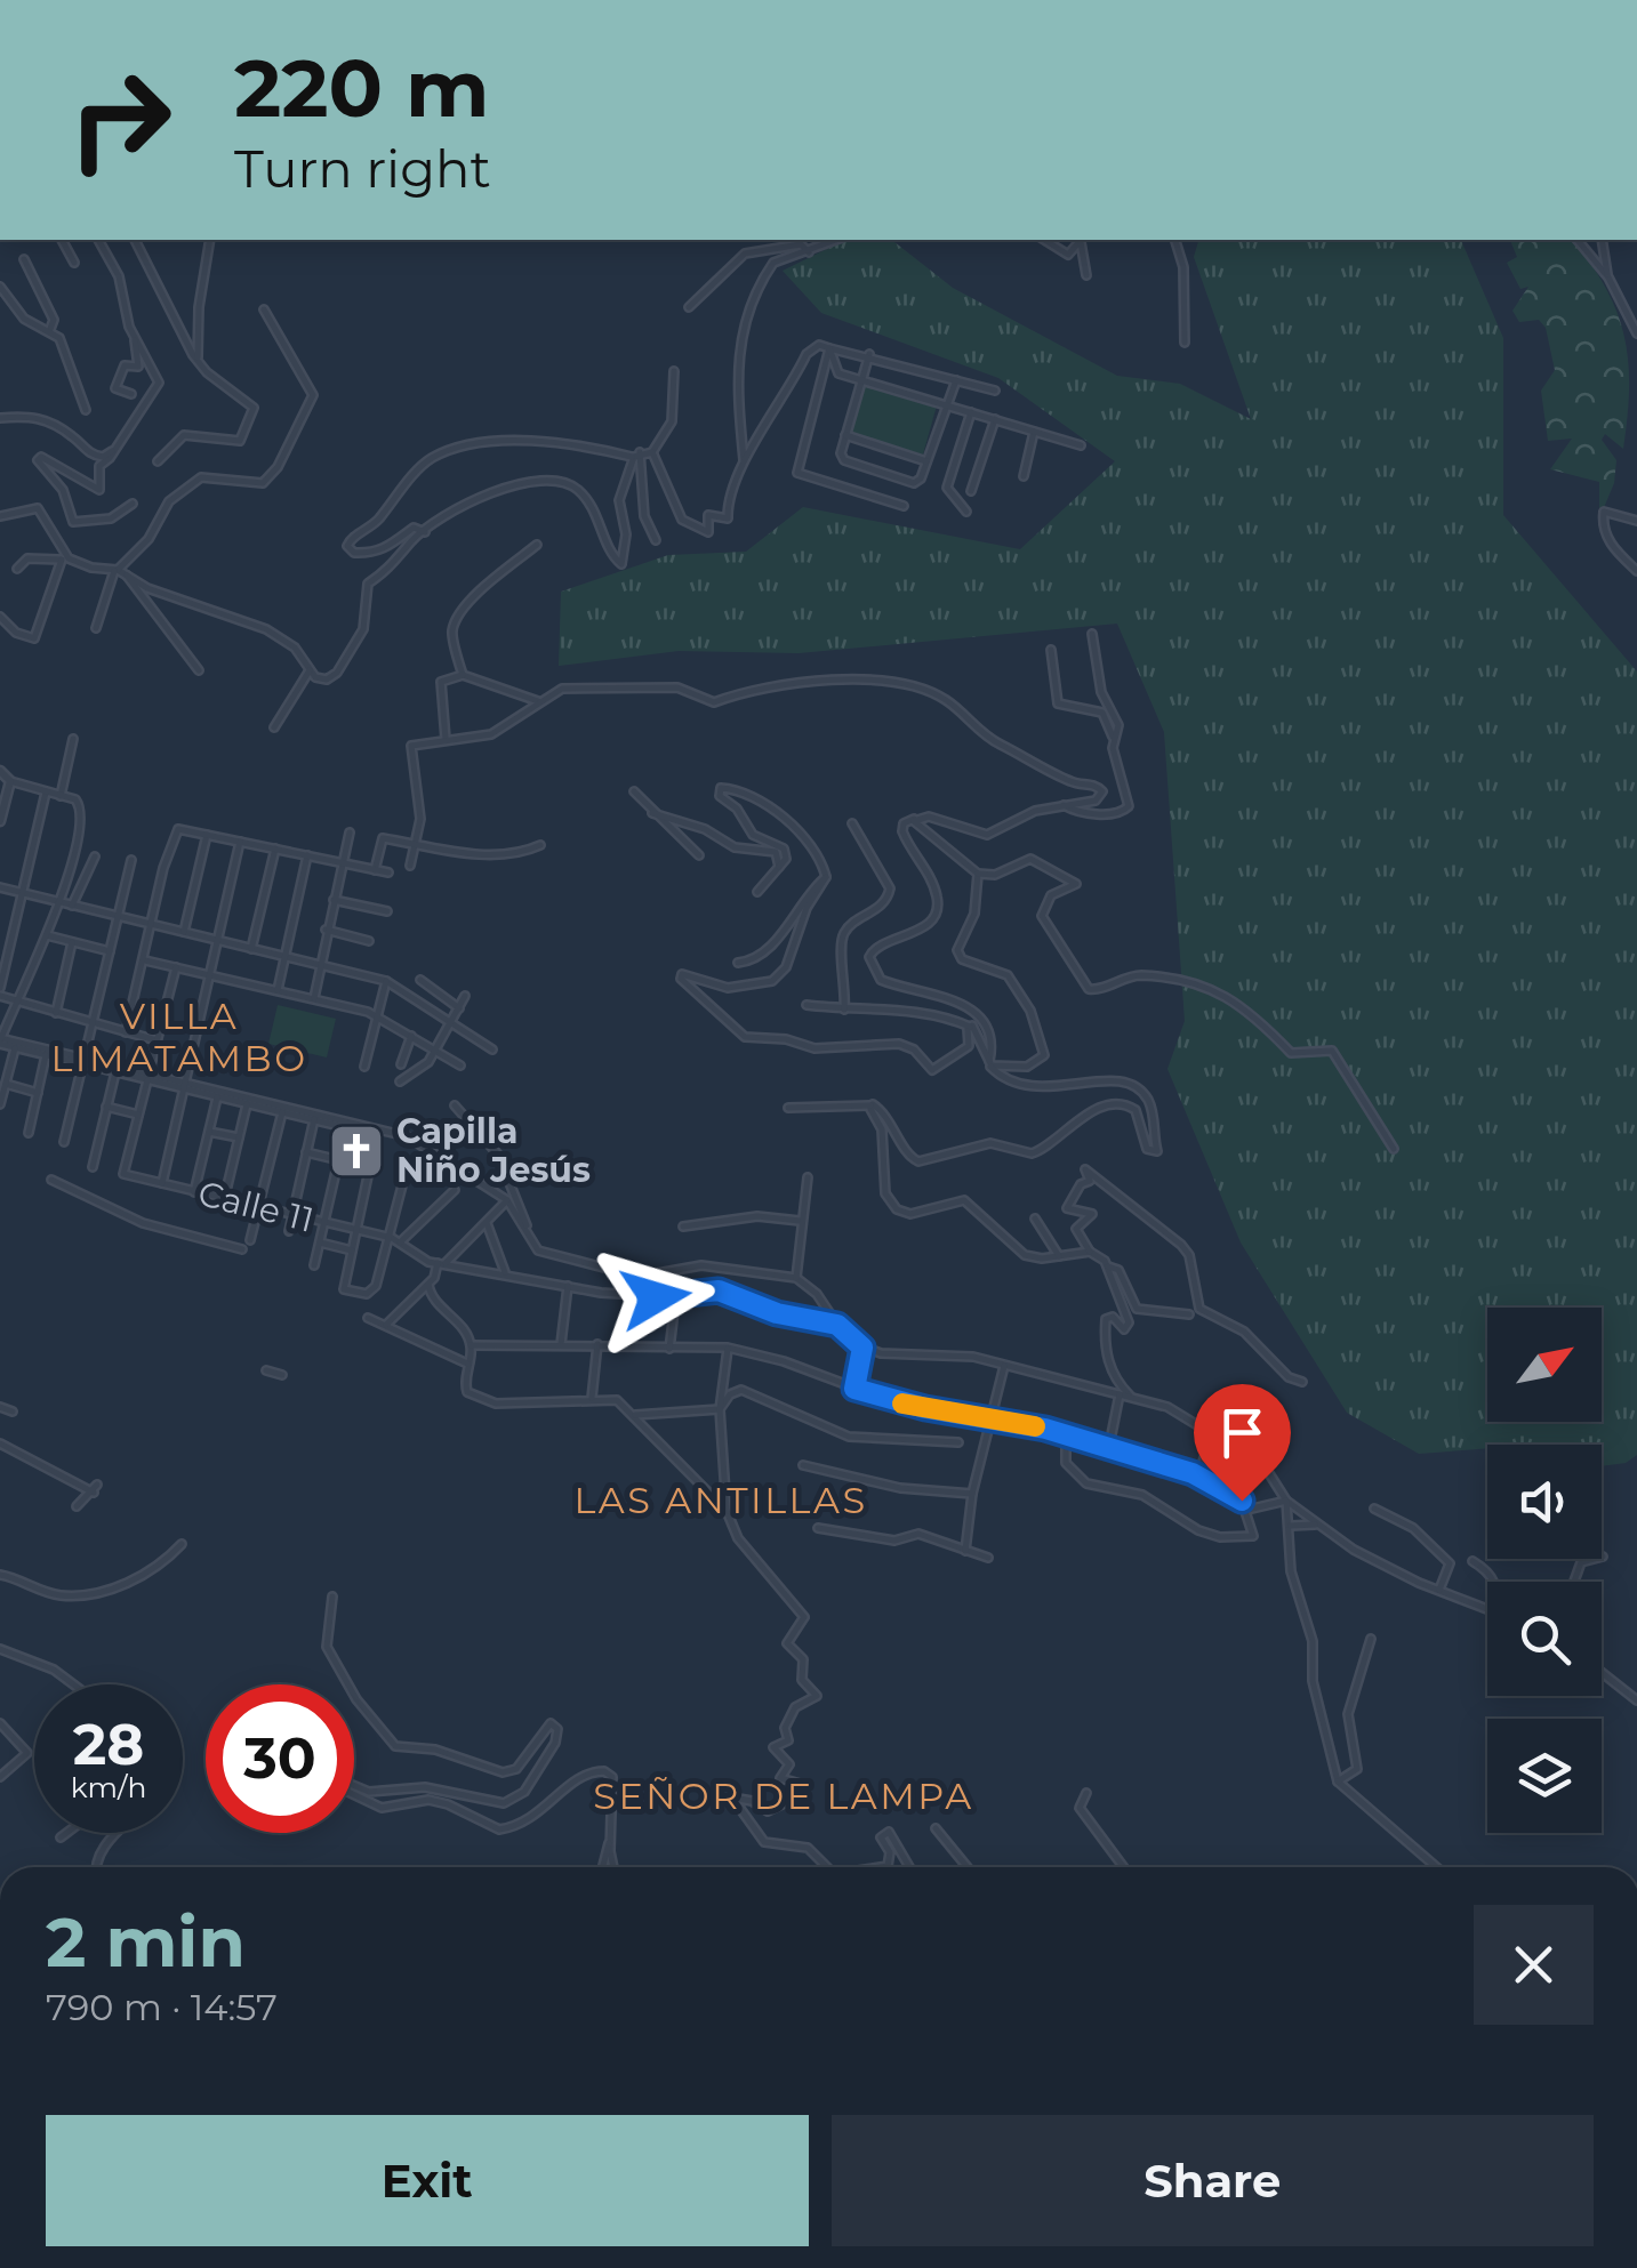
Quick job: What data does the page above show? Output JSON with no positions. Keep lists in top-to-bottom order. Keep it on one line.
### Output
{"streets":{"street":["Calle 11"]},"districts":["VILLA LIMATAMBO","LAS ANTILLAS","SEÑOR DE LAMPA"],"places":{"church":["Capilla Niño Jesús"]},"north":"top right","page":{"turn":["220 m","Turn right"],"speed":"28 km/h","limit":"30","heading":["2 min","790 m · 14:57"],"buttons":["Exit","Share"]}}
